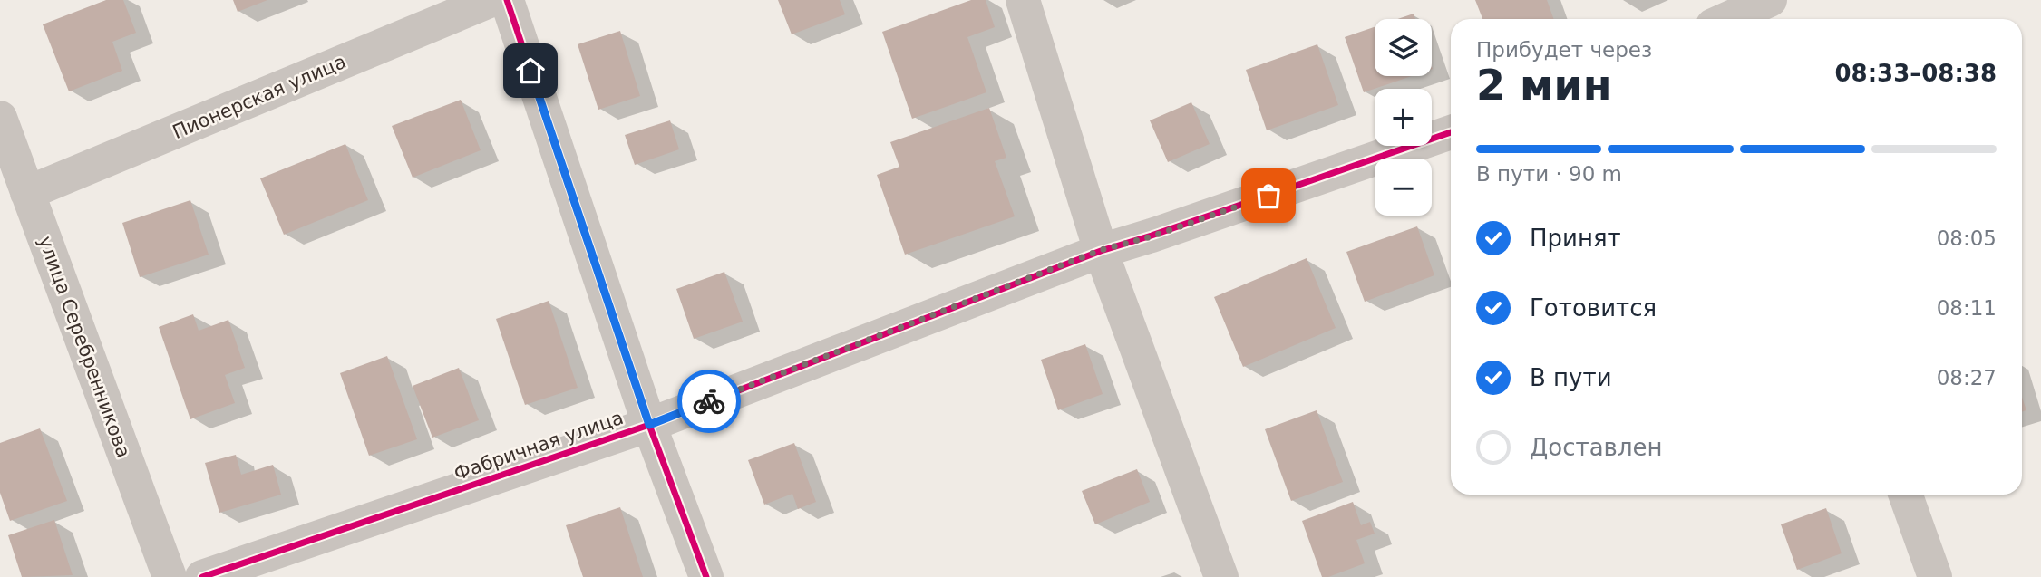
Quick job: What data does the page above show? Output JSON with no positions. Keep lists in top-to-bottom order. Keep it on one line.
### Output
{"streets":{"street":["Пионерская улица","улица Серебренникова","Фабричная улица"]},"crossings":[["Пионерская улица","улица Серебренникова"]],"page":{"map_buttons":["+","−"],"heading":["2 мин","Прибудет через","08:33–08:38"],"bar":"В пути · 90 m","list":[["Принят","08:05"],["Готовится","08:11"],["В пути","08:27"],"Доставлен"]}}
